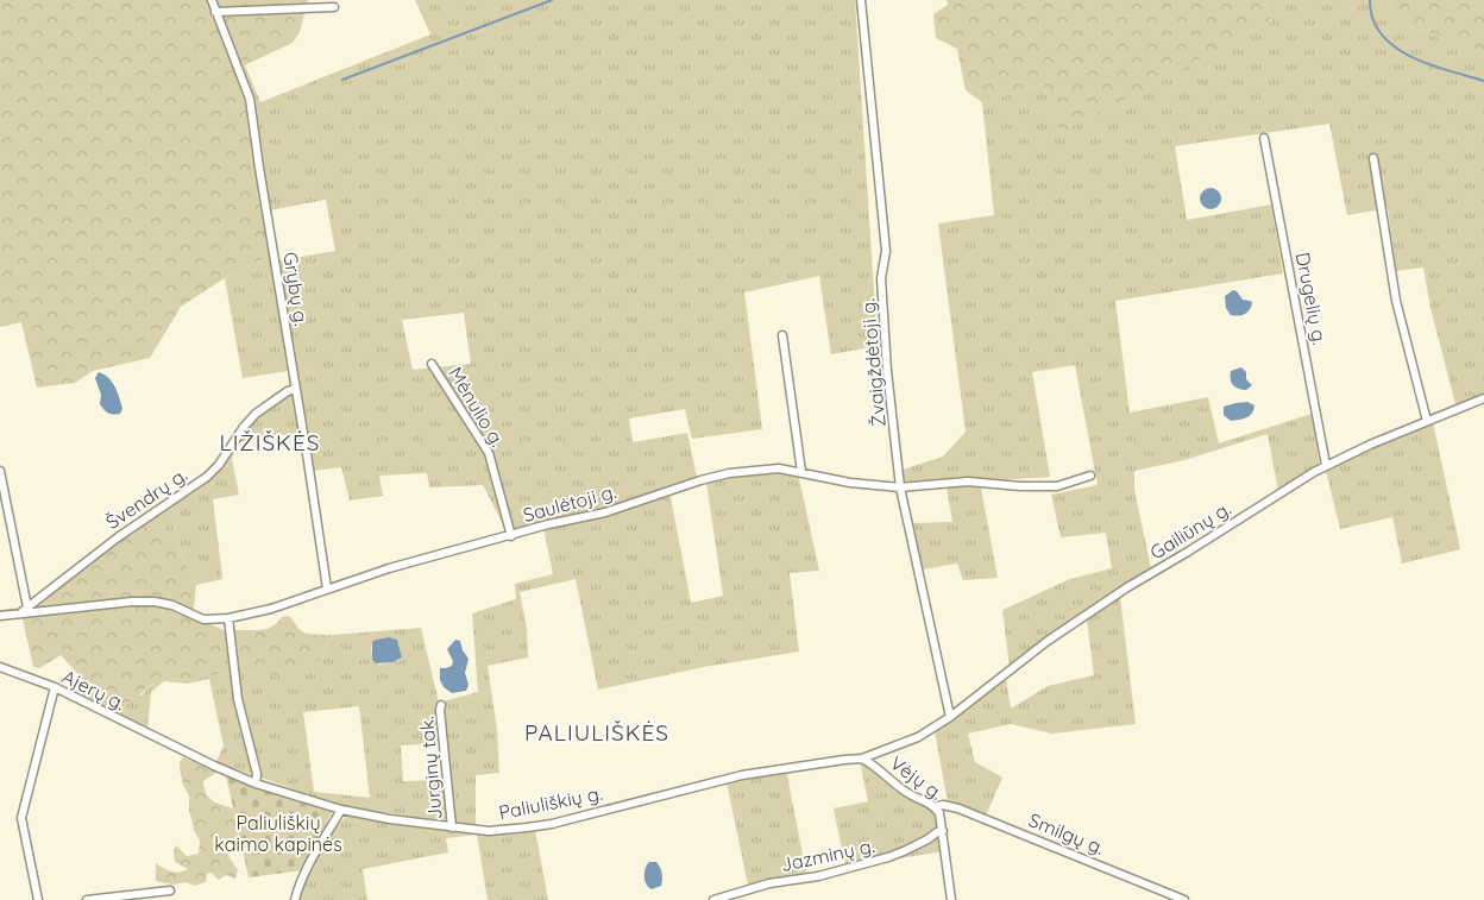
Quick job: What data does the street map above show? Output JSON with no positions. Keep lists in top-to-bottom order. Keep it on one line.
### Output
{"streets":{"street":["Grybų g.","Drugelių g.","Žvaigždėtoji g.","Mėnulio g.","Švendrų g.","Saulėtoji g.","Gailiūnų g.","Ajerų g.","Jurginų tak.","Vėjų g.","Paliuliškių g.","Smilgų g.","Jazminų g."]},"crossings":[["Grybų g.","Švendrų g."],["Grybų g.","Saulėtoji g."],["Drugelių g.","Gailiūnų g."],["Žvaigždėtoji g.","Saulėtoji g."],["Žvaigždėtoji g.","Gailiūnų g."],["Mėnulio g.","Saulėtoji g."],["Švendrų g.","Saulėtoji g."],["Gailiūnų g.","Paliuliškių g."],["Ajerų g.","Paliuliškių g."],["Jurginų tak.","Paliuliškių g."],["Vėjų g.","Paliuliškių g."],["Vėjų g.","Smilgų g."],["Vėjų g.","Jazminų g."]],"districts":["LIŽIŠKĖS","PALIULIŠKĖS"],"parks":["Paliuliškių kaimo kapinės"]}
